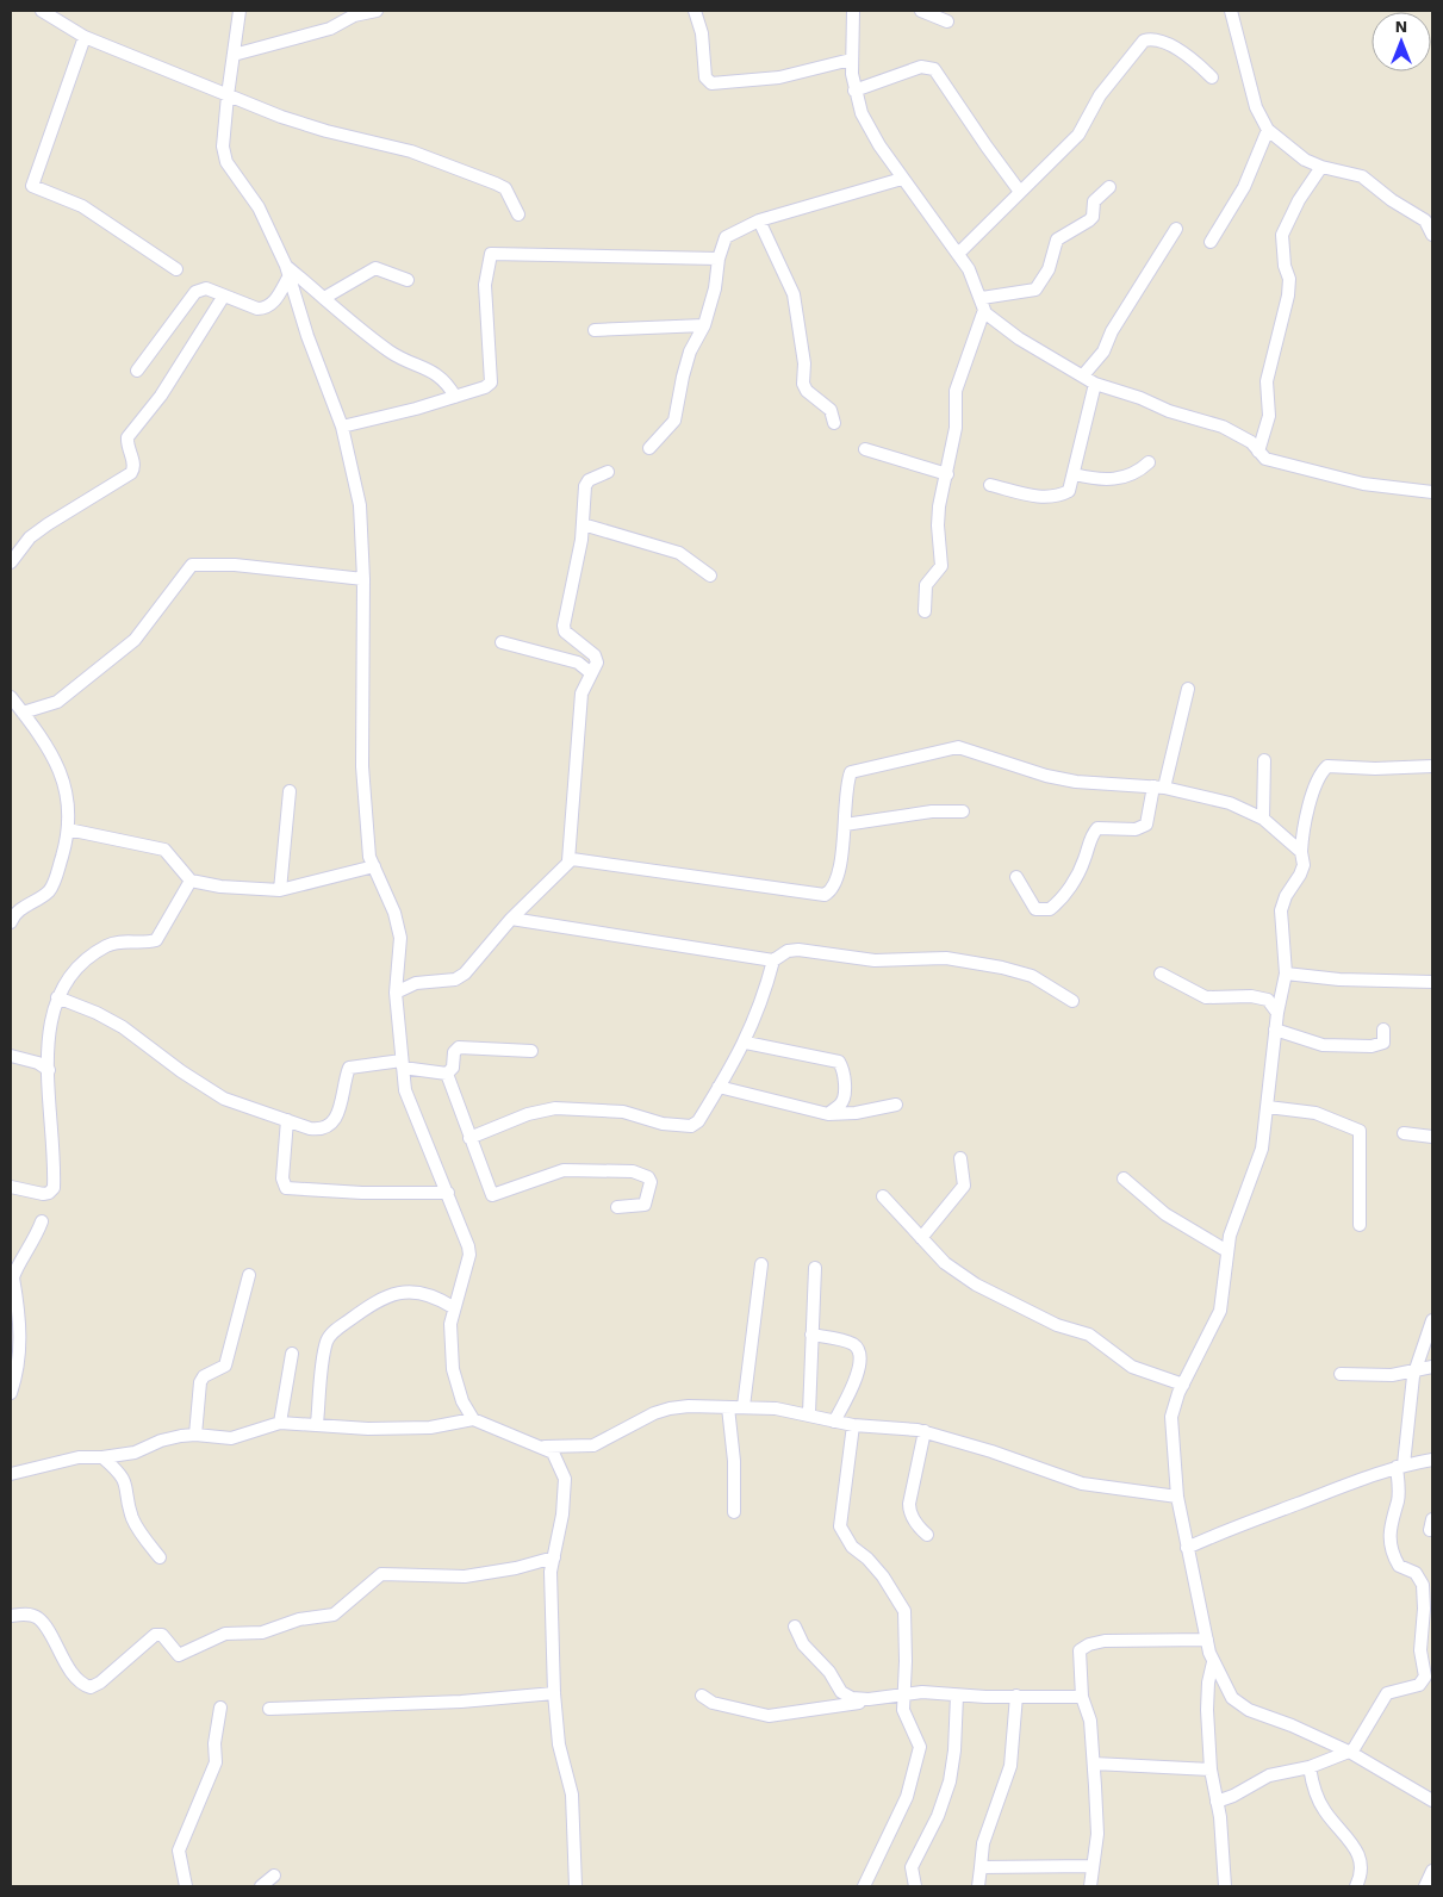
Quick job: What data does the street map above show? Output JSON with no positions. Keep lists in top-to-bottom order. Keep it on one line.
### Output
{"north":"top"}
